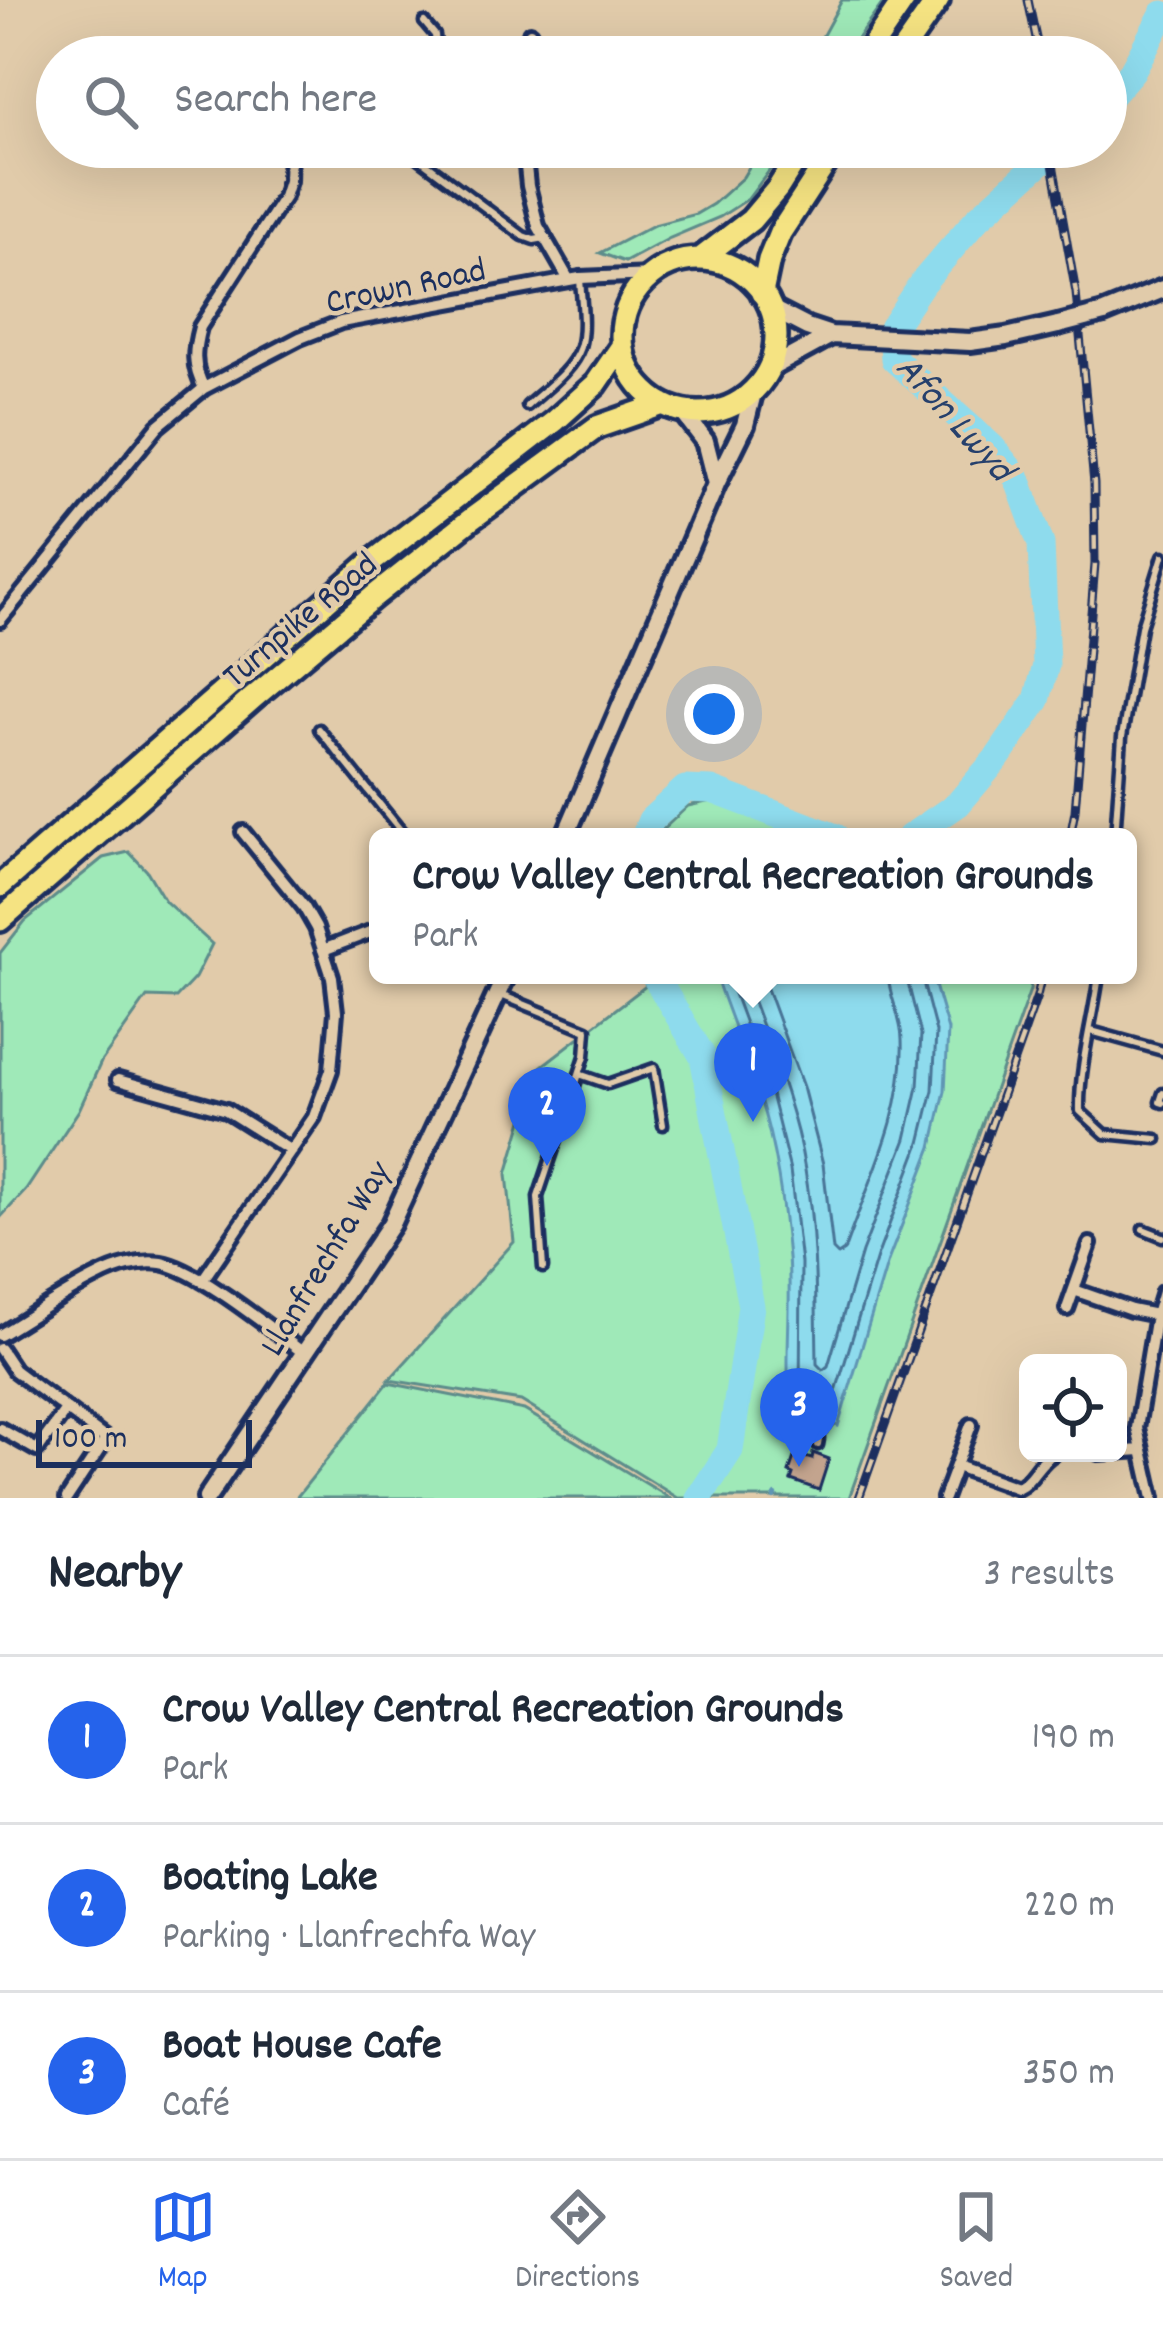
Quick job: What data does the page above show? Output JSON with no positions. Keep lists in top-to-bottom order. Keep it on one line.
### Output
{"streets":{"highway":["Turnpike Road"],"street":["Crown Road","Llanfrechfa Way"]},"crossings":[["Crown Road","Turnpike Road"]],"water":["Afon Lwyd"],"scale_bar":"100 m","page":{"search":"Search here","popup":["Crow Valley Central Recreation Grounds","Park"],"pins":["1","2","3"],"scale":"100 m","heading":["Nearby","3 results"],"list":[{"mark":"1","name":"Crow Valley Central Recreation Grounds","note":"Park","value":"190 m"},{"mark":"2","name":"Boating Lake","note":"Parking · Llanfrechfa Way","value":"220 m"},{"mark":"3","name":"Boat House Cafe","note":"Café","value":"350 m"}],"nav":["Map","Directions","Saved"]}}
